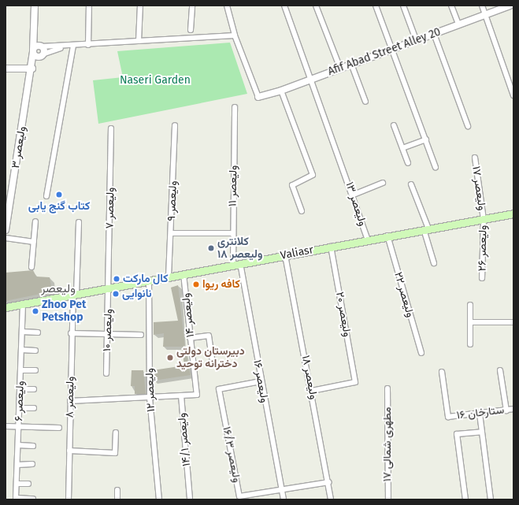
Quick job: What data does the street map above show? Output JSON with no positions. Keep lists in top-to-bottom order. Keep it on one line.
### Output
{"streets":{"main road":["Valiasr"],"street":["Afif Abad Street Alley 20","۳ ولیعصر","۱۱ ولیعصر","۱۷ ولیعصر","۹ ولیعصر","۱۳ ولیعصر","۷ ولیعصر","۲۶ ولیعصر","۲۲ ولیعصر","۲۰ ولیعصر","۱۴ ولیعصر","۱۰ ولیعصر","۱۸ ولیعصر","۱۶ ولیعصر","۱۲ ولیعصر","۸ ولیعصر","۶ ولیعصر","۱۶ ستارخان","۱۴/۱ ولیعصر","۱۷ مطهری شمالی","۱۶/۳ ولیعصر"]},"crossings":[["Afif Abad Street Alley 20","۱۳ ولیعصر"],["۱۱ ولیعصر","Valiasr"],["۱۱ ولیعصر","۱۶ ولیعصر"],["۱۷ ولیعصر","۲۶ ولیعصر"],["۱۷ ولیعصر","Valiasr"],["۹ ولیعصر","Valiasr"],["۱۳ ولیعصر","Valiasr"],["۷ ولیعصر","Valiasr"],["۷ ولیعصر","۱۰ ولیعصر"],["۲۶ ولیعصر","Valiasr"],["Valiasr","۲۲ ولیعصر"],["Valiasr","۲۰ ولیعصر"],["Valiasr","۱۴ ولیعصر"],["Valiasr","۱۰ ولیعصر"],["Valiasr","۱۸ ولیعصر"],["Valiasr","۱۶ ولیعصر"],["Valiasr","۱۲ ولیعصر"],["Valiasr","۸ ولیعصر"],["Valiasr","۶ ولیعصر"],["۲۰ ولیعصر","۱۸ ولیعصر"],["۱۴ ولیعصر","۱۴/۱ ولیعصر"],["۱۶ ولیعصر","۱۶/۳ ولیعصر"]],"districts":["ولیعصر"],"parks":["Naseri Garden"],"places":["کتاب گنج یابی","کلانتری ۱۸ ولیعصر","کال مارکت","کافه ریوا","نانوایی","Zhoo Pet Petshop","دبیرستان دولتی دخترانه توحید"]}
